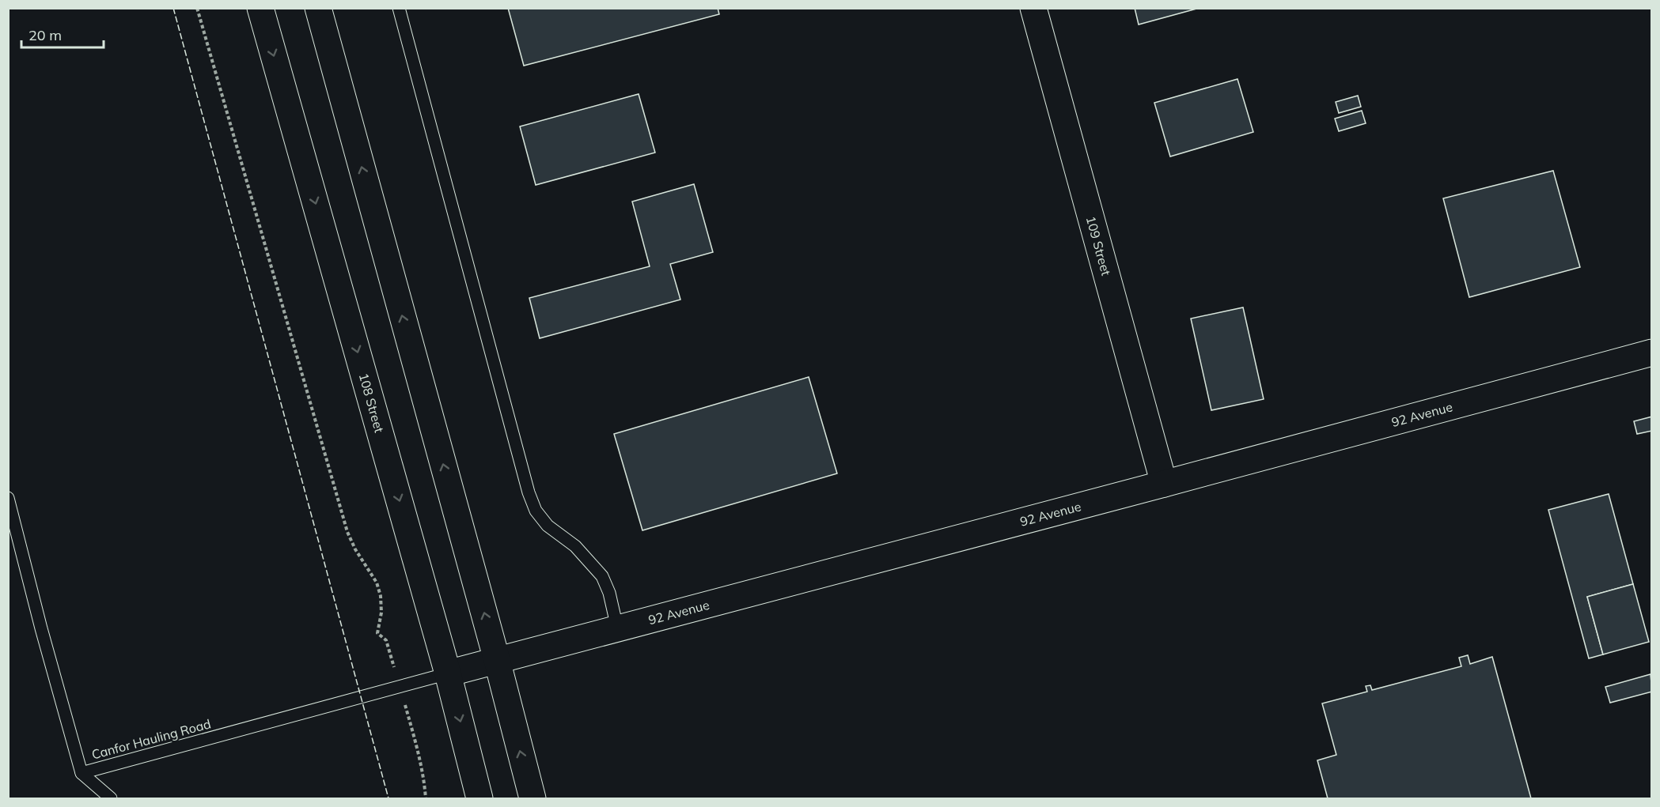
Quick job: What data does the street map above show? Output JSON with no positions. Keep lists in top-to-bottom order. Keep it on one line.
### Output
{"streets":{"street":["109 Street","108 Street","92 Avenue"],"lane":["Canfor Hauling Road"]},"crossings":[["109 Street","92 Avenue"],["108 Street","92 Avenue"],["108 Street","Canfor Hauling Road"],["92 Avenue","Canfor Hauling Road"]],"scale_bar":"20 m"}
